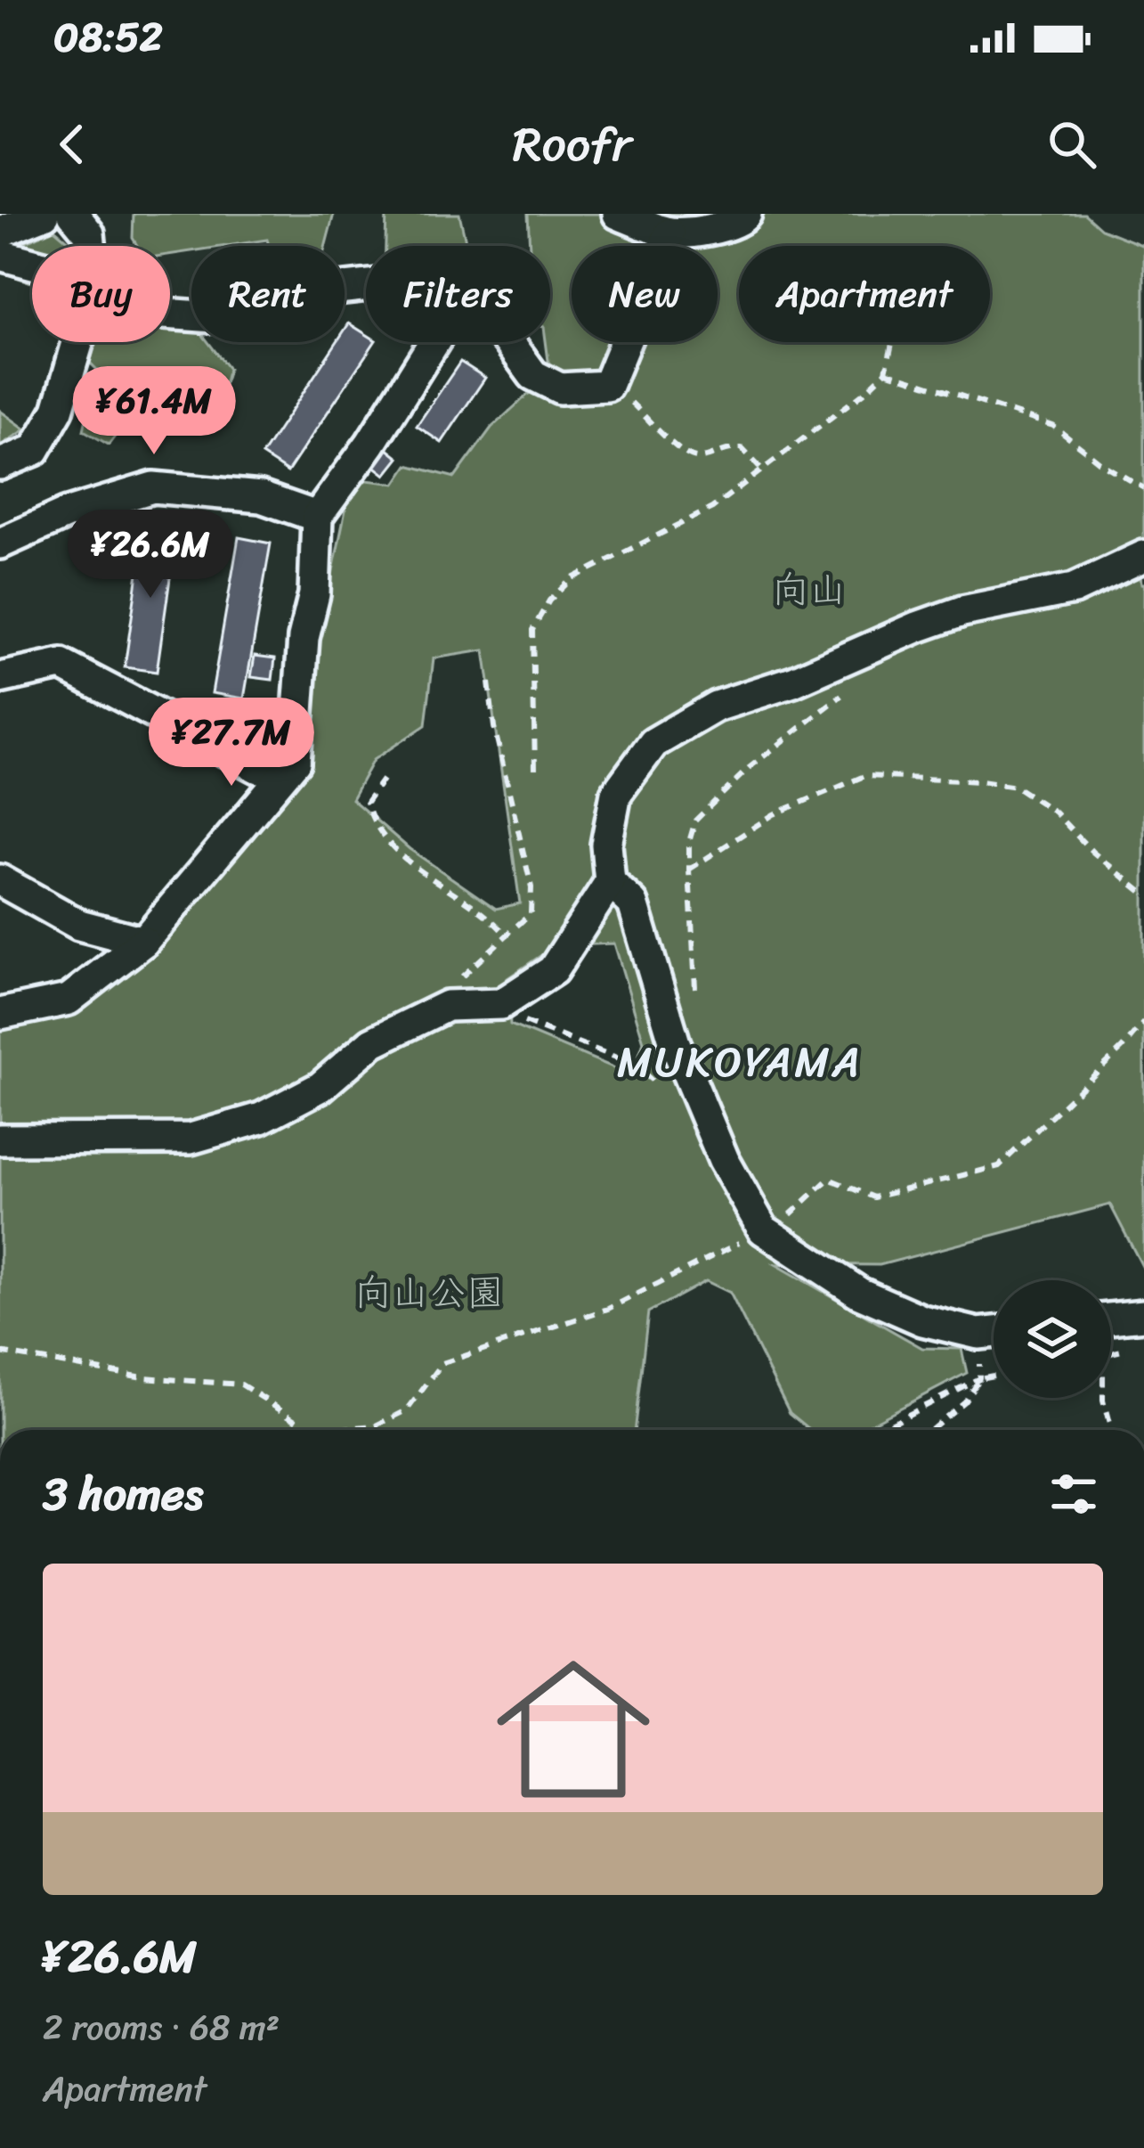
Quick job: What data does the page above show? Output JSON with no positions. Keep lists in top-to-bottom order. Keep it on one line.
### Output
{"districts":["MUKOYAMA"],"parks":["向山","向山公園"],"page":{"status":"08:52","header":"Roofr","chip":["Buy","Rent","Filters","New","Apartment"],"price":["¥61.4M","¥26.6M","¥27.7M"],"heading":"3 homes","list":[{"name":"¥26.6M","note":"2 rooms · 68 m² · Apartment"}]}}
